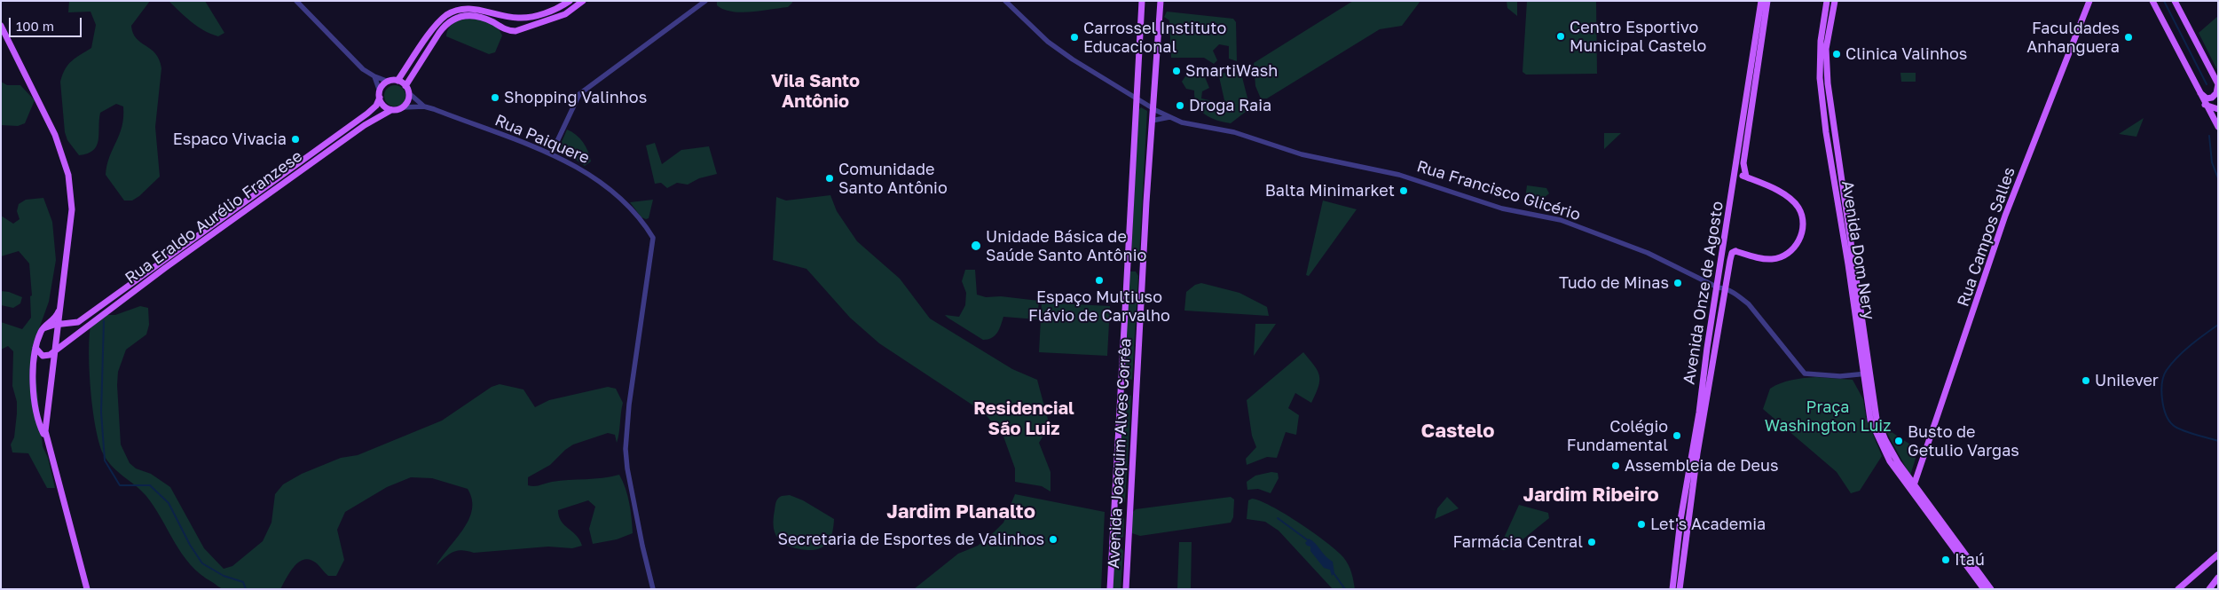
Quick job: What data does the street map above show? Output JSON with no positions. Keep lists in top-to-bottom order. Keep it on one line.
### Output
{"streets":{"main road":["Rua Eraldo Aurélio Franzese","Rua Campos Salles","Avenida Dom Nery","Avenida Onze de Agosto","Avenida Joaquim Alves Corrêa"],"street":["Rua Paiquere","Rua Francisco Glicério"]},"crossings":[["Rua Paiquere","Rua Eraldo Aurélio Franzese"],["Rua Francisco Glicério","Avenida Dom Nery"],["Rua Francisco Glicério","Avenida Onze de Agosto"],["Rua Francisco Glicério","Avenida Joaquim Alves Corrêa"],["Rua Campos Salles","Avenida Dom Nery"]],"districts":["Vila Santo Antônio","Residencial São Luiz","Castelo","Jardim Ribeiro","Jardim Planalto"],"parks":["Praça Washington Luiz"],"places":["Centro Esportivo Municipal Castelo","Carrossel Instituto Educacional","Faculdades Anhanguera","Clinica Valinhos","SmartiWash","Shopping Valinhos","Droga Raia","Espaco Vivacia","Comunidade Santo Antônio","Balta Minimarket","Unidade Básica de Saúde Santo Antônio","Espaço Multiuso Flávio de Carvalho","Tudo de Minas","Unilever","Colégio Fundamental","Busto de Getulio Vargas","Assembleia de Deus","Let's Academia","Secretaria de Esportes de Valinhos","Farmácia Central","Itaú"],"scale_bar":"100 m"}
